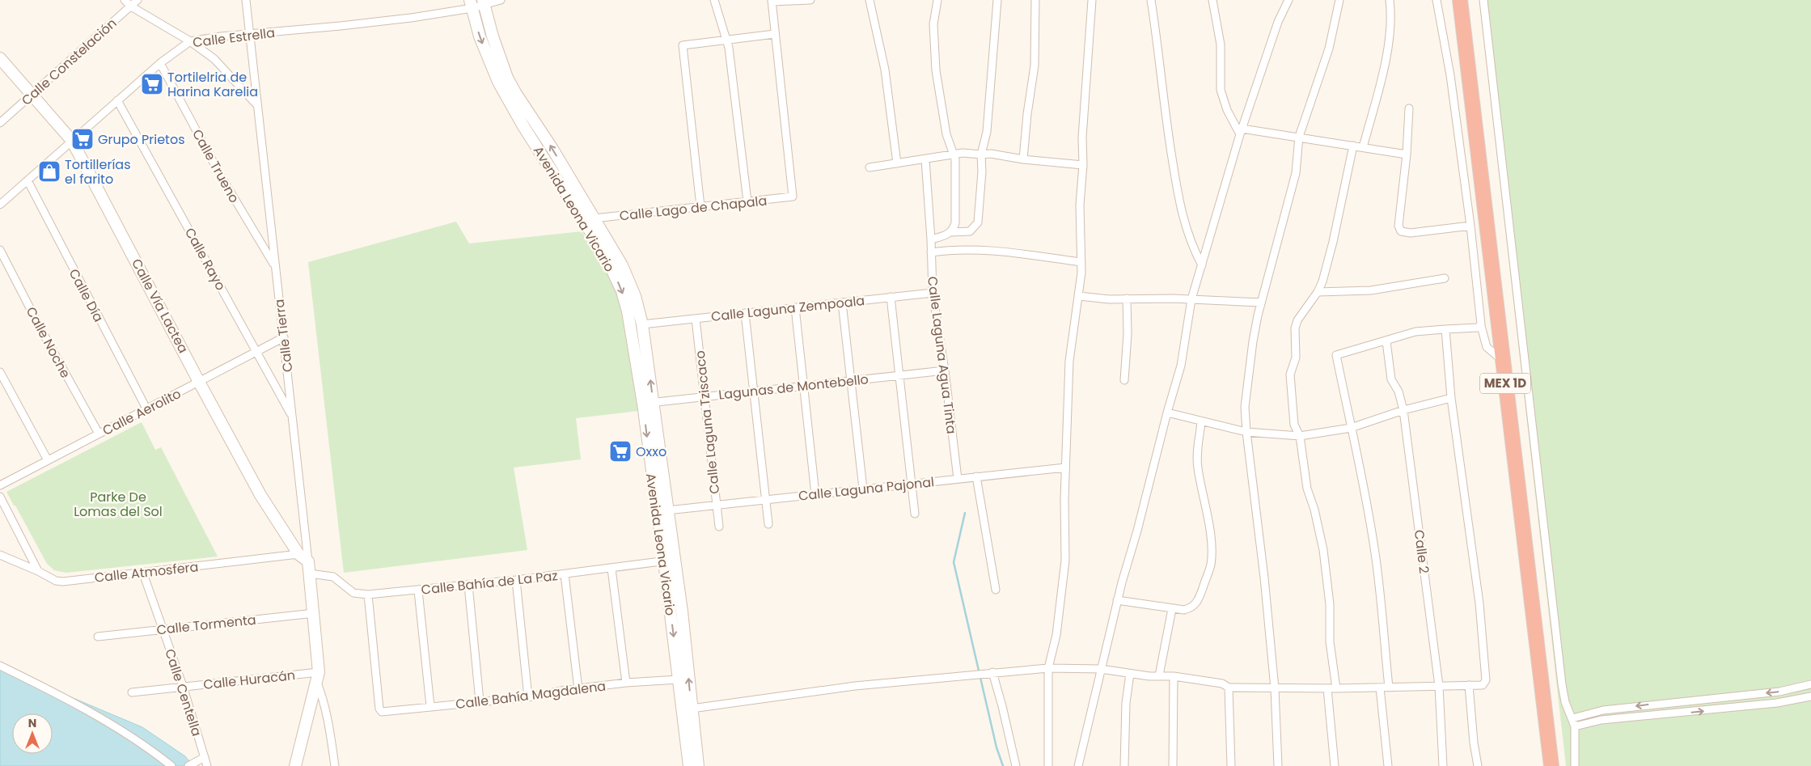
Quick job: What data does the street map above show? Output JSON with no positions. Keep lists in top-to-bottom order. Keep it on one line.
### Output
{"streets":{"highway":["MEX 1D"],"street":["Calle Estrella","Calle Constelación","Calle Trueno","Calle Lago de Chapala","Avenida Leona Vicario","Calle Rayo","Calle Día","Calle Vía Lactea","Calle Laguna Zempoala","Calle Tierra","Calle Noche","Calle Laguna Agua Tinta","Lagunas de Montebello","Calle Aerolito","Calle Laguna Tziscaco","Calle Laguna Pajonal","Calle 2","Calle Atmosfera","Calle Bahía de La Paz","Calle Tormenta","Calle Huracán","Calle Centella","Calle Bahía Magdalena"]},"crossings":[["Calle Estrella","Calle Trueno"],["Calle Estrella","Avenida Leona Vicario"],["Calle Estrella","Calle Rayo"],["Calle Estrella","Calle Día"],["Calle Estrella","Calle Vía Lactea"],["Calle Estrella","Calle Tierra"],["Calle Constelación","Calle Vía Lactea"],["Calle Trueno","Calle Tierra"],["Calle Lago de Chapala","Avenida Leona Vicario"],["Avenida Leona Vicario","Calle Laguna Zempoala"],["Avenida Leona Vicario","Lagunas de Montebello"],["Avenida Leona Vicario","Calle Laguna Pajonal"],["Avenida Leona Vicario","Calle Bahía de La Paz"],["Avenida Leona Vicario","Calle Bahía Magdalena"],["Calle Rayo","Calle Tierra"],["Calle Rayo","Calle Aerolito"],["Calle Día","Calle Aerolito"],["Calle Vía Lactea","Calle Tierra"],["Calle Vía Lactea","Calle Aerolito"],["Calle Vía Lactea","Calle Atmosfera"],["Calle Laguna Zempoala","Calle Laguna Agua Tinta"],["Calle Laguna Zempoala","Calle Laguna Tziscaco"],["Calle Tierra","Calle Aerolito"],["Calle Tierra","Calle Bahía de La Paz"],["Calle Tierra","Calle Tormenta"],["Calle Tierra","Calle Huracán"],["Calle Noche","Calle Aerolito"],["Calle Laguna Agua Tinta","Lagunas de Montebello"],["Calle Laguna Agua Tinta","Calle Laguna Pajonal"],["Lagunas de Montebello","Calle Laguna Tziscaco"],["Calle Laguna Tziscaco","Calle Laguna Pajonal"],["Calle Atmosfera","Calle Centella"],["Calle Bahía de La Paz","Calle Bahía Magdalena"],["Calle Tormenta","Calle Centella"],["Calle Huracán","Calle Centella"]],"parks":["Parke De Lomas del Sol"],"places":{"supermarket":["Tortilelria de Harina Karelia","Grupo Prietos","Oxxo"],"shop":["Tortillerías el farito"]},"north":"top"}
